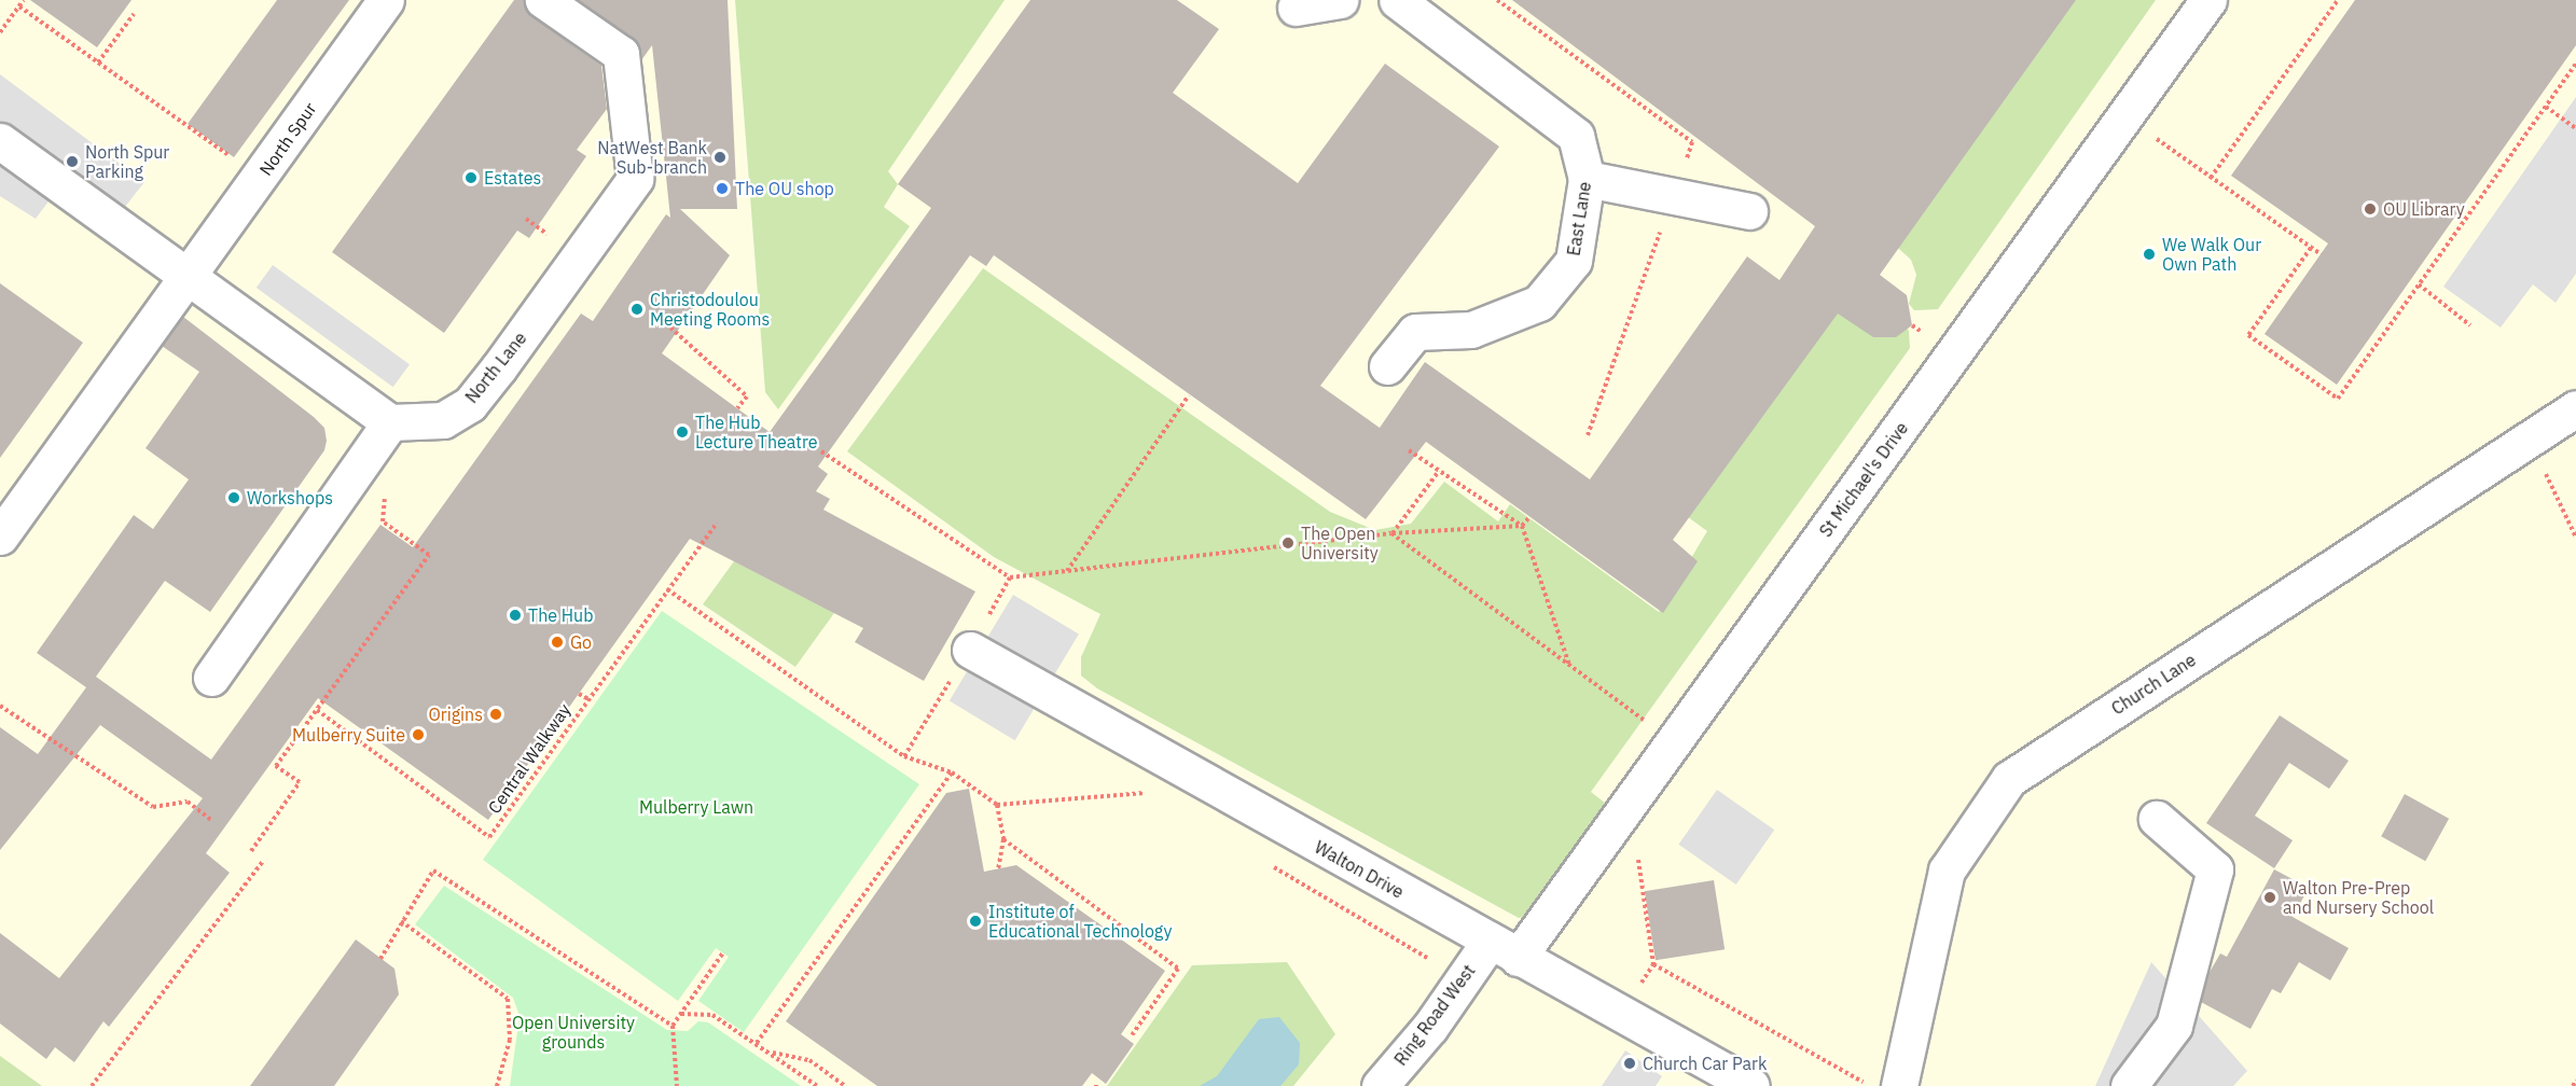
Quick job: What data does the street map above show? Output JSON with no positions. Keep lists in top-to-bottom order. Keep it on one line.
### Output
{"streets":{"lane":["North Spur","East Lane","North Lane","St Michael's Drive","Church Lane","Walton Drive","Ring Road West"],"path":["Central Walkway"]},"crossings":[["St Michael's Drive","Walton Drive"],["St Michael's Drive","Ring Road West"],["Walton Drive","Ring Road West"]],"parks":["Mulberry Lawn","Open University grounds"],"places":["NatWest Bank Sub-branch","North Spur Parking","Estates","The OU shop","OU Library","We Walk Our Own Path","Christodoulou Meeting Rooms","The Hub Lecture Theatre","Workshops","The Open University","The Hub","Go","Origins","Mulberry Suite","Walton Pre-Prep and Nursery School","Institute of Educational Technology","Church Car Park"]}
